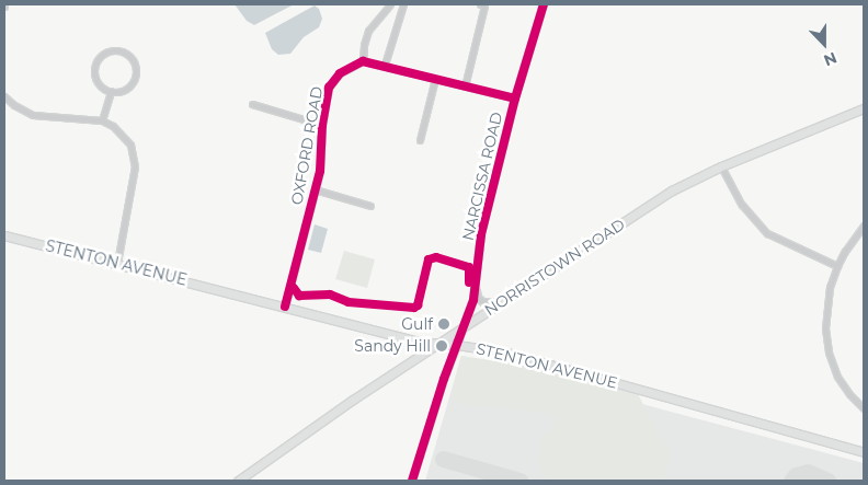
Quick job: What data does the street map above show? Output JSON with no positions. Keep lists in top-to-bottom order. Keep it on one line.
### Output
{"streets":{"main road":["STENTON AVENUE","NORRISTOWN ROAD"],"street":["OXFORD ROAD","NARCISSA ROAD"]},"crossings":[["OXFORD ROAD","STENTON AVENUE"],["NARCISSA ROAD","STENTON AVENUE"],["NARCISSA ROAD","NORRISTOWN ROAD"],["STENTON AVENUE","NORRISTOWN ROAD"]],"places":["Gulf","Sandy Hill"],"north":"bottom"}
